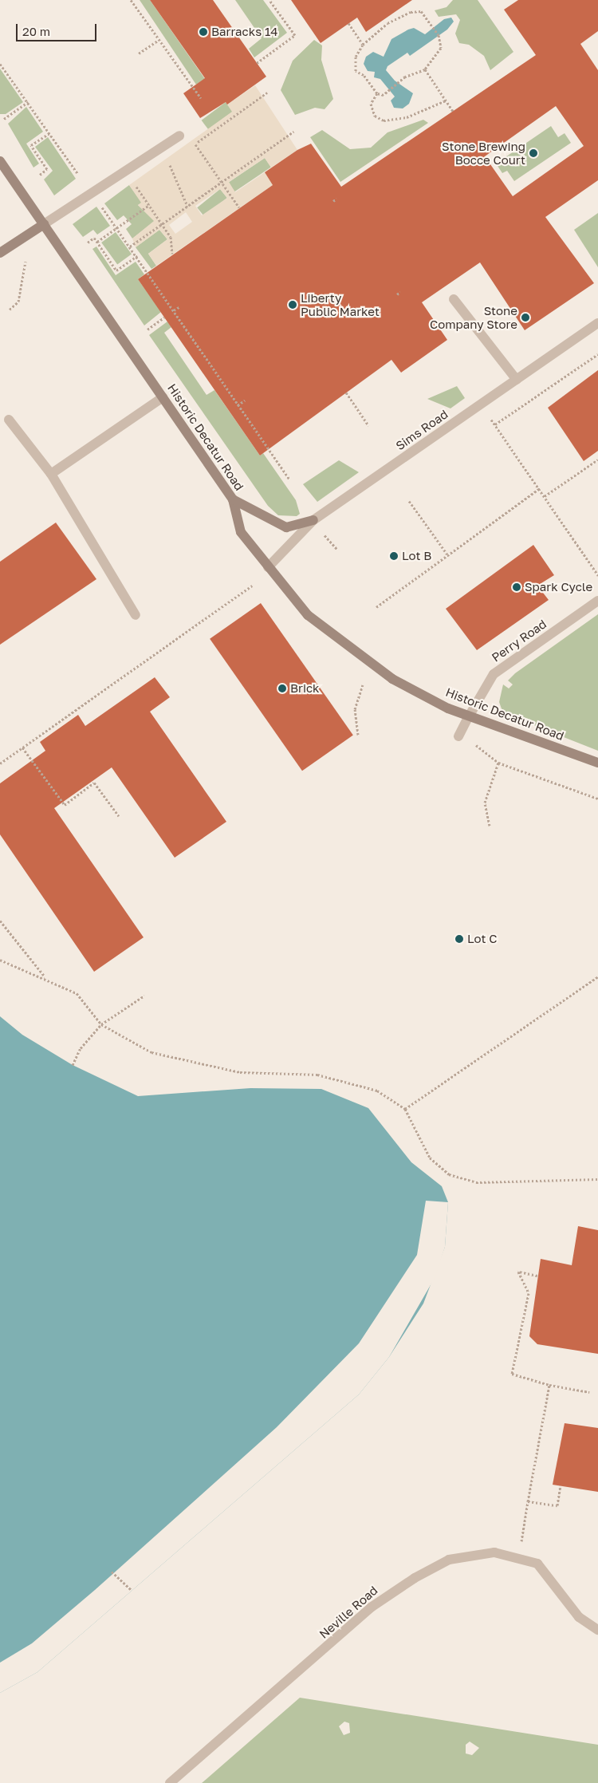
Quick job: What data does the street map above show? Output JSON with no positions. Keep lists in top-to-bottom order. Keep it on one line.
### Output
{"streets":{"street":["Sims Road","Historic Decatur Road","Perry Road","Neville Road"]},"crossings":[["Sims Road","Historic Decatur Road"],["Historic Decatur Road","Perry Road"]],"places":["Barracks 14","Stone Brewing Bocce Court","Liberty Public Market","Stone Company Store","Lot B","Spark Cycle","Brick","Lot C"],"scale_bar":"20 m"}
